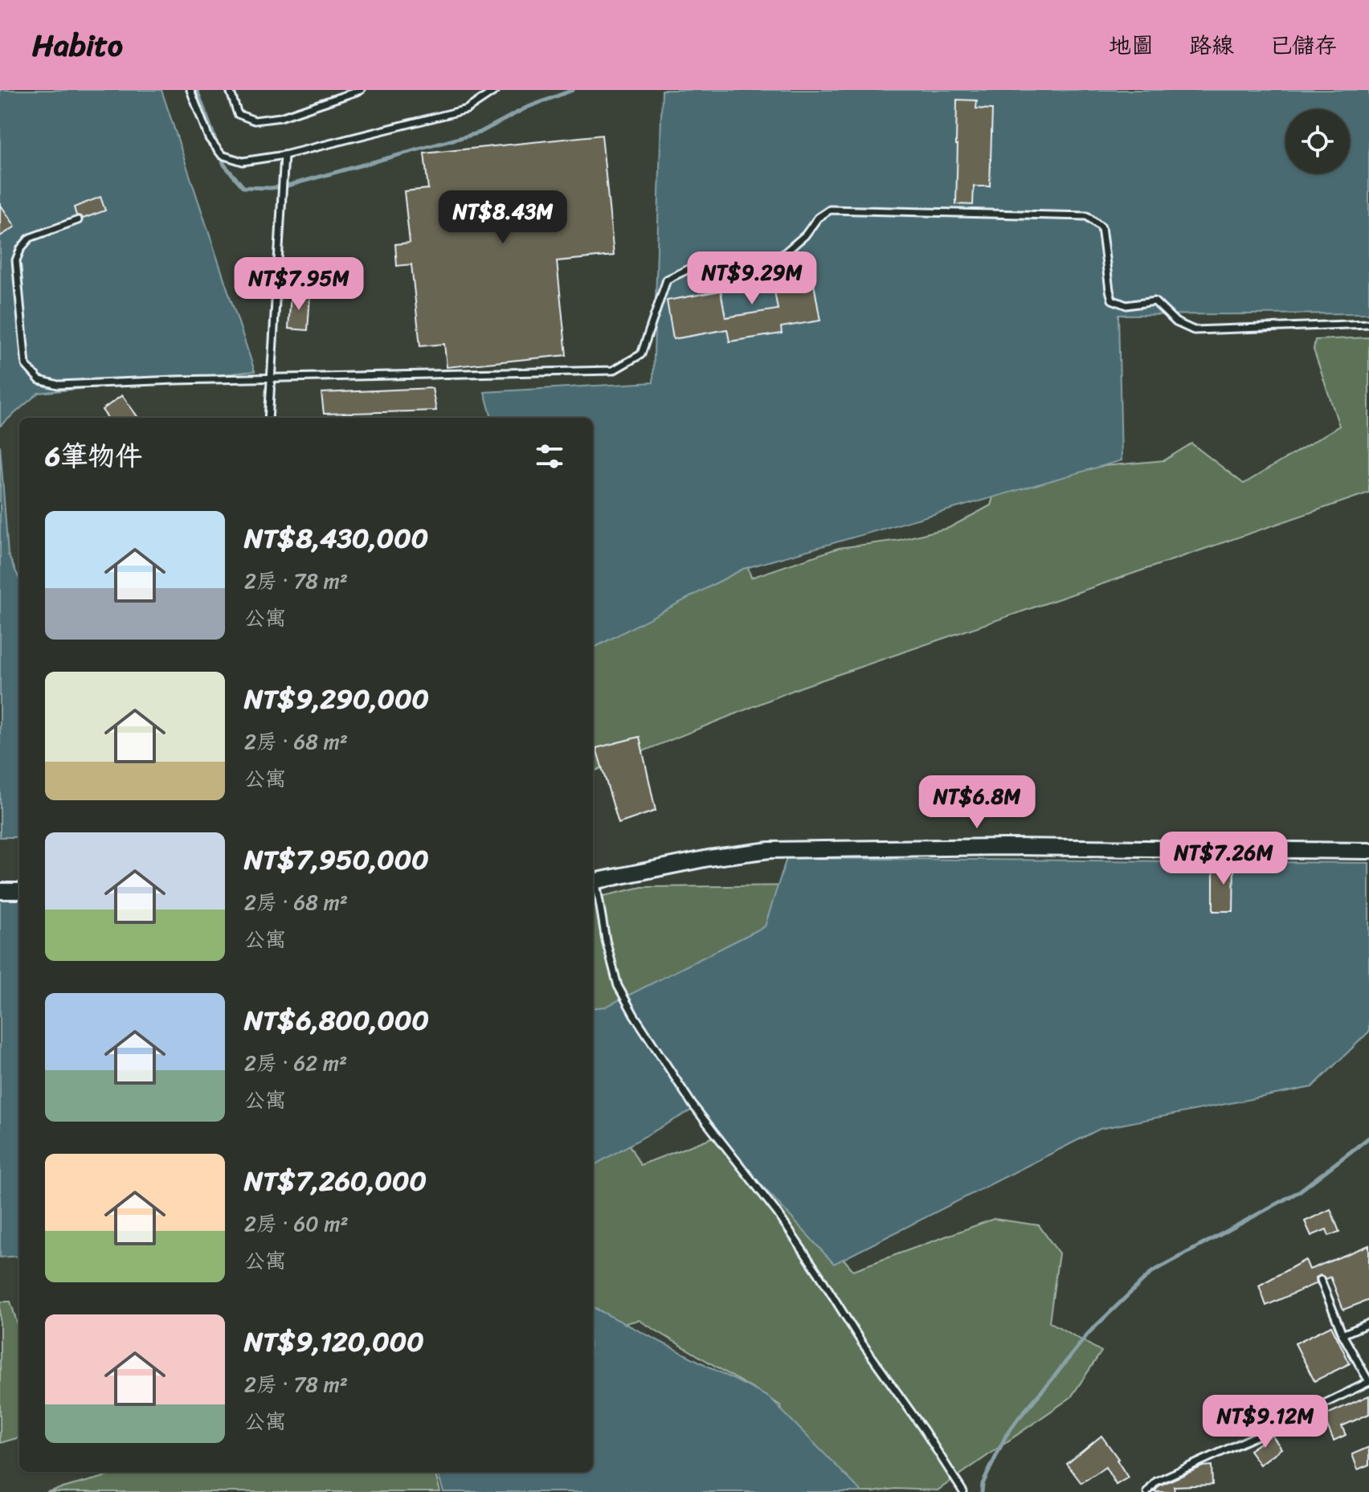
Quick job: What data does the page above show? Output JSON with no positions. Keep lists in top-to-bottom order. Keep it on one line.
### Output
{"page":{"header":"Habito","nav":["地圖","路線","已儲存"],"price":["NT$8.43M","NT$9.29M","NT$7.95M","NT$6.8M","NT$7.26M","NT$9.12M"],"heading":"6筆物件","list":[{"name":"NT$8,430,000","note":"2房 · 78 m² · 公寓"},{"name":"NT$9,290,000","note":"2房 · 68 m² · 公寓"},{"name":"NT$7,950,000","note":"2房 · 68 m² · 公寓"},{"name":"NT$6,800,000","note":"2房 · 62 m² · 公寓"},{"name":"NT$7,260,000","note":"2房 · 60 m² · 公寓"},{"name":"NT$9,120,000","note":"2房 · 78 m² · 公寓"}]}}
